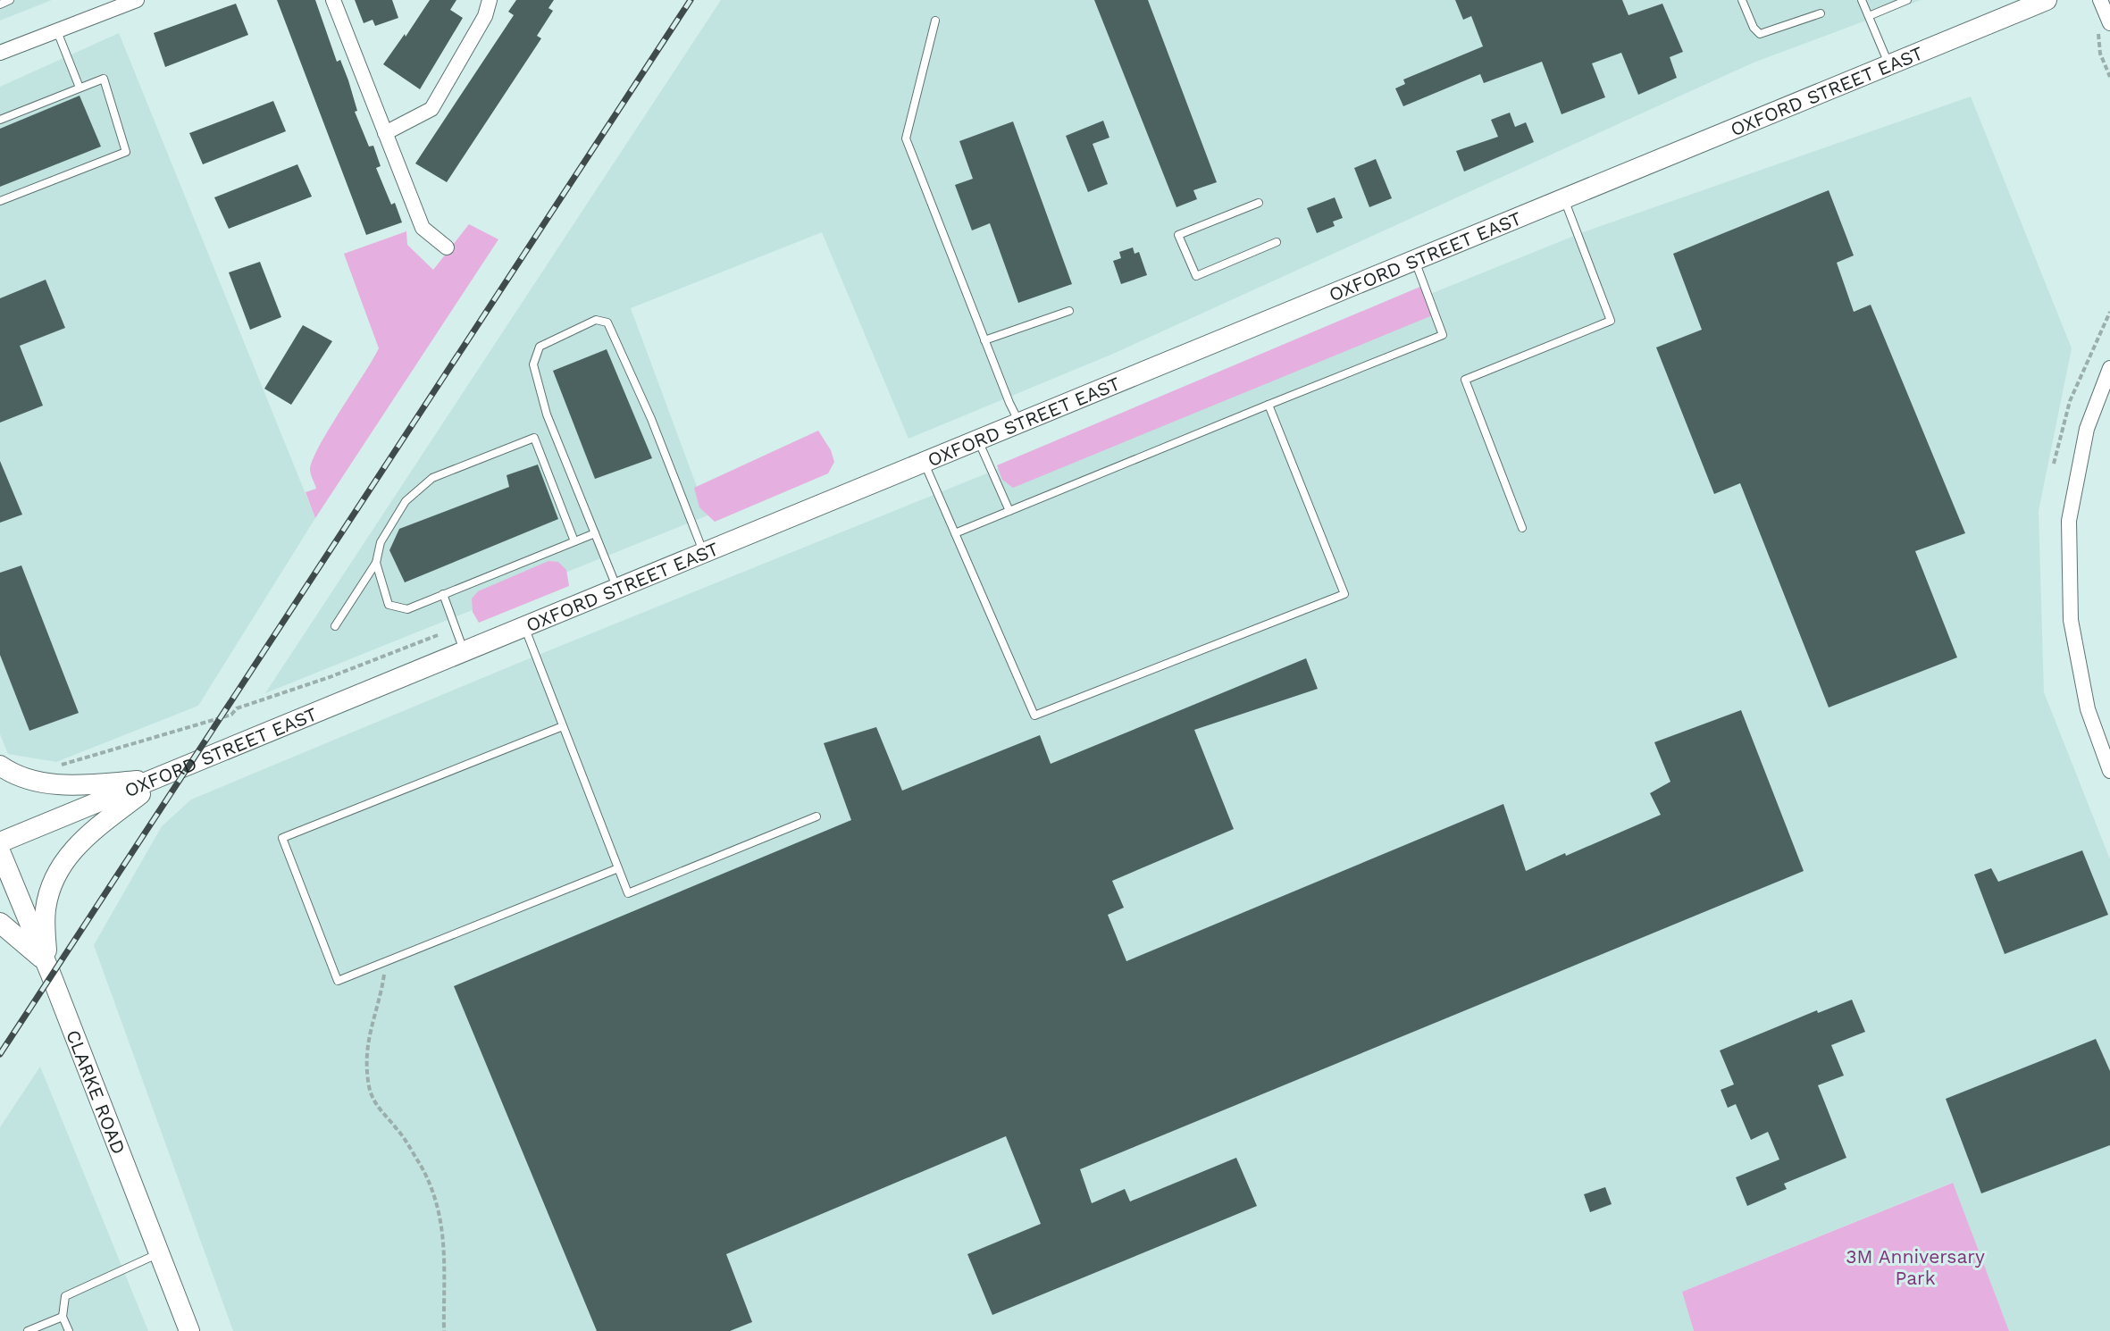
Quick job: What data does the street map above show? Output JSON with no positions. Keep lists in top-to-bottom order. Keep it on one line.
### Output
{"streets":{"main road":["OXFORD STREET EAST","CLARKE ROAD"]},"parks":["3M Anniversary Park"]}
